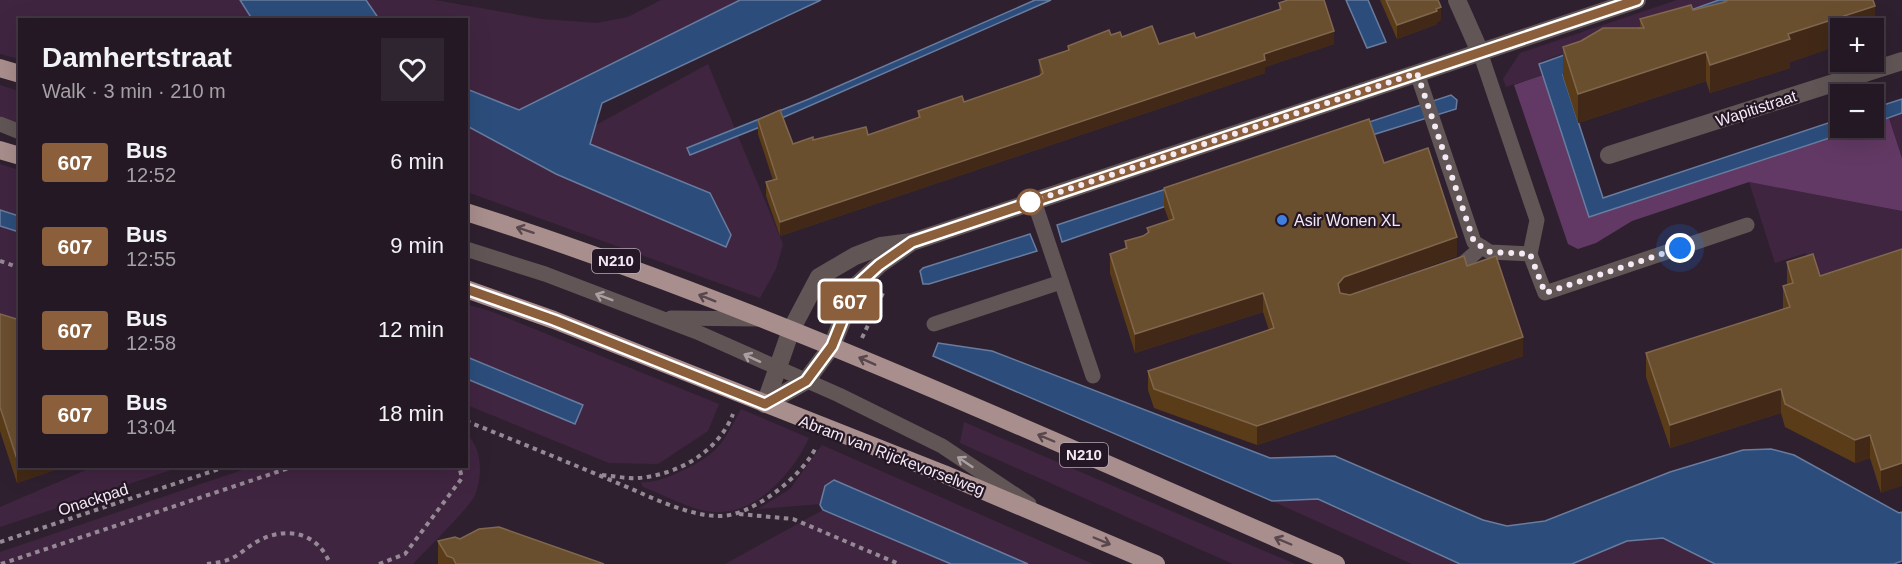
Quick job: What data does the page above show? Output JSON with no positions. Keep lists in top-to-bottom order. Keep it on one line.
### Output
{"streets":{"highway":["N210","Abram van Rijckevorselweg"],"street":["Wapitistraat"],"path":["Onackpad"]},"places":["Asir Wonen XL"],"lines":["bus line 607"],"page":{"on_map":"607","map_buttons":["+","−"],"heading":["Damhertstraat","Walk · 3 min · 210 m"],"list":[{"mark":"607","name":"Bus","note":"12:52","value":"6 min"},{"mark":"607","name":"Bus","note":"12:55","value":"9 min"},{"mark":"607","name":"Bus","note":"12:58","value":"12 min"},{"mark":"607","name":"Bus","note":"13:04","value":"18 min"}]}}
